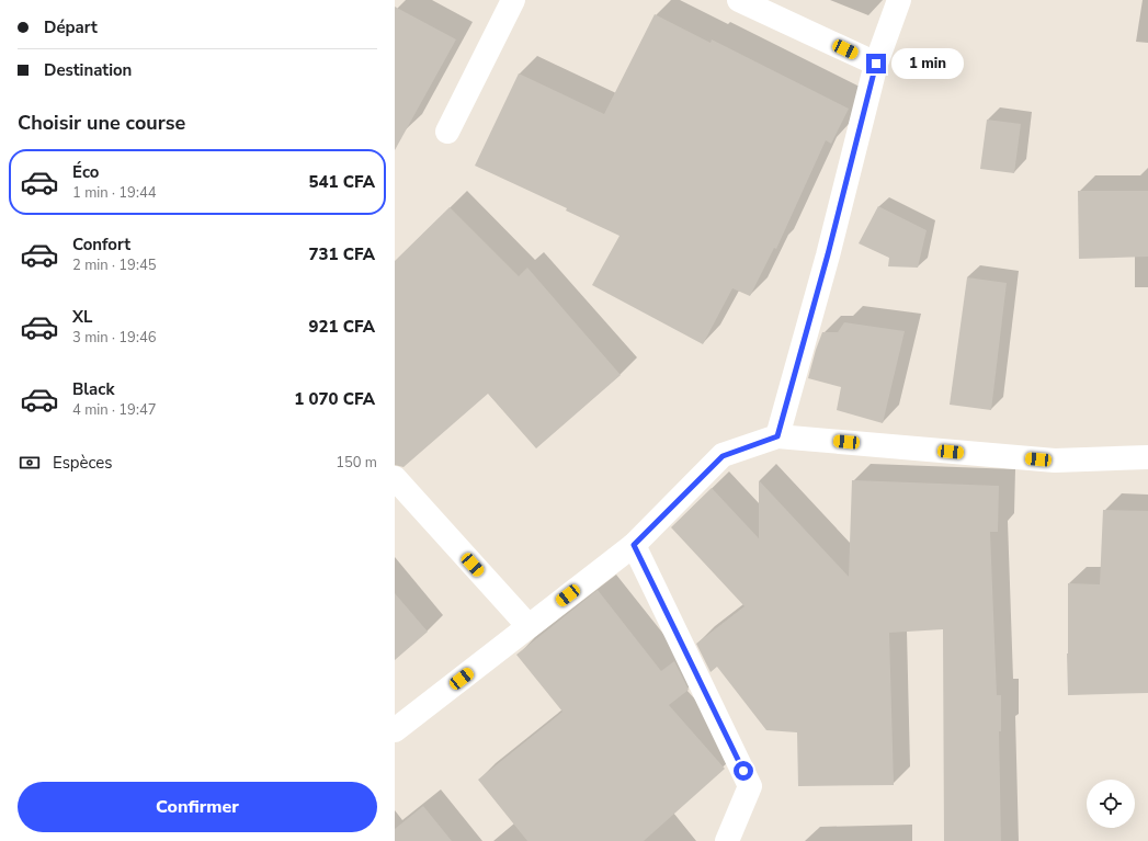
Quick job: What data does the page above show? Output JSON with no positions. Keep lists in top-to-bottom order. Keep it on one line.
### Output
{"page":{"banner":["Départ","Destination"],"bubble":"1 min","heading":"Choisir une course","list":[{"name":"Éco","note":"1 min · 19:44","value":"541 CFA"},{"name":"Confort","note":"2 min · 19:45","value":"731 CFA"},{"name":"XL","note":"3 min · 19:46","value":"921 CFA"},{"name":"Black","note":"4 min · 19:47","value":"1 070 CFA"}],"pay":["Espèces","150 m"],"buttons":"Confirmer"}}
